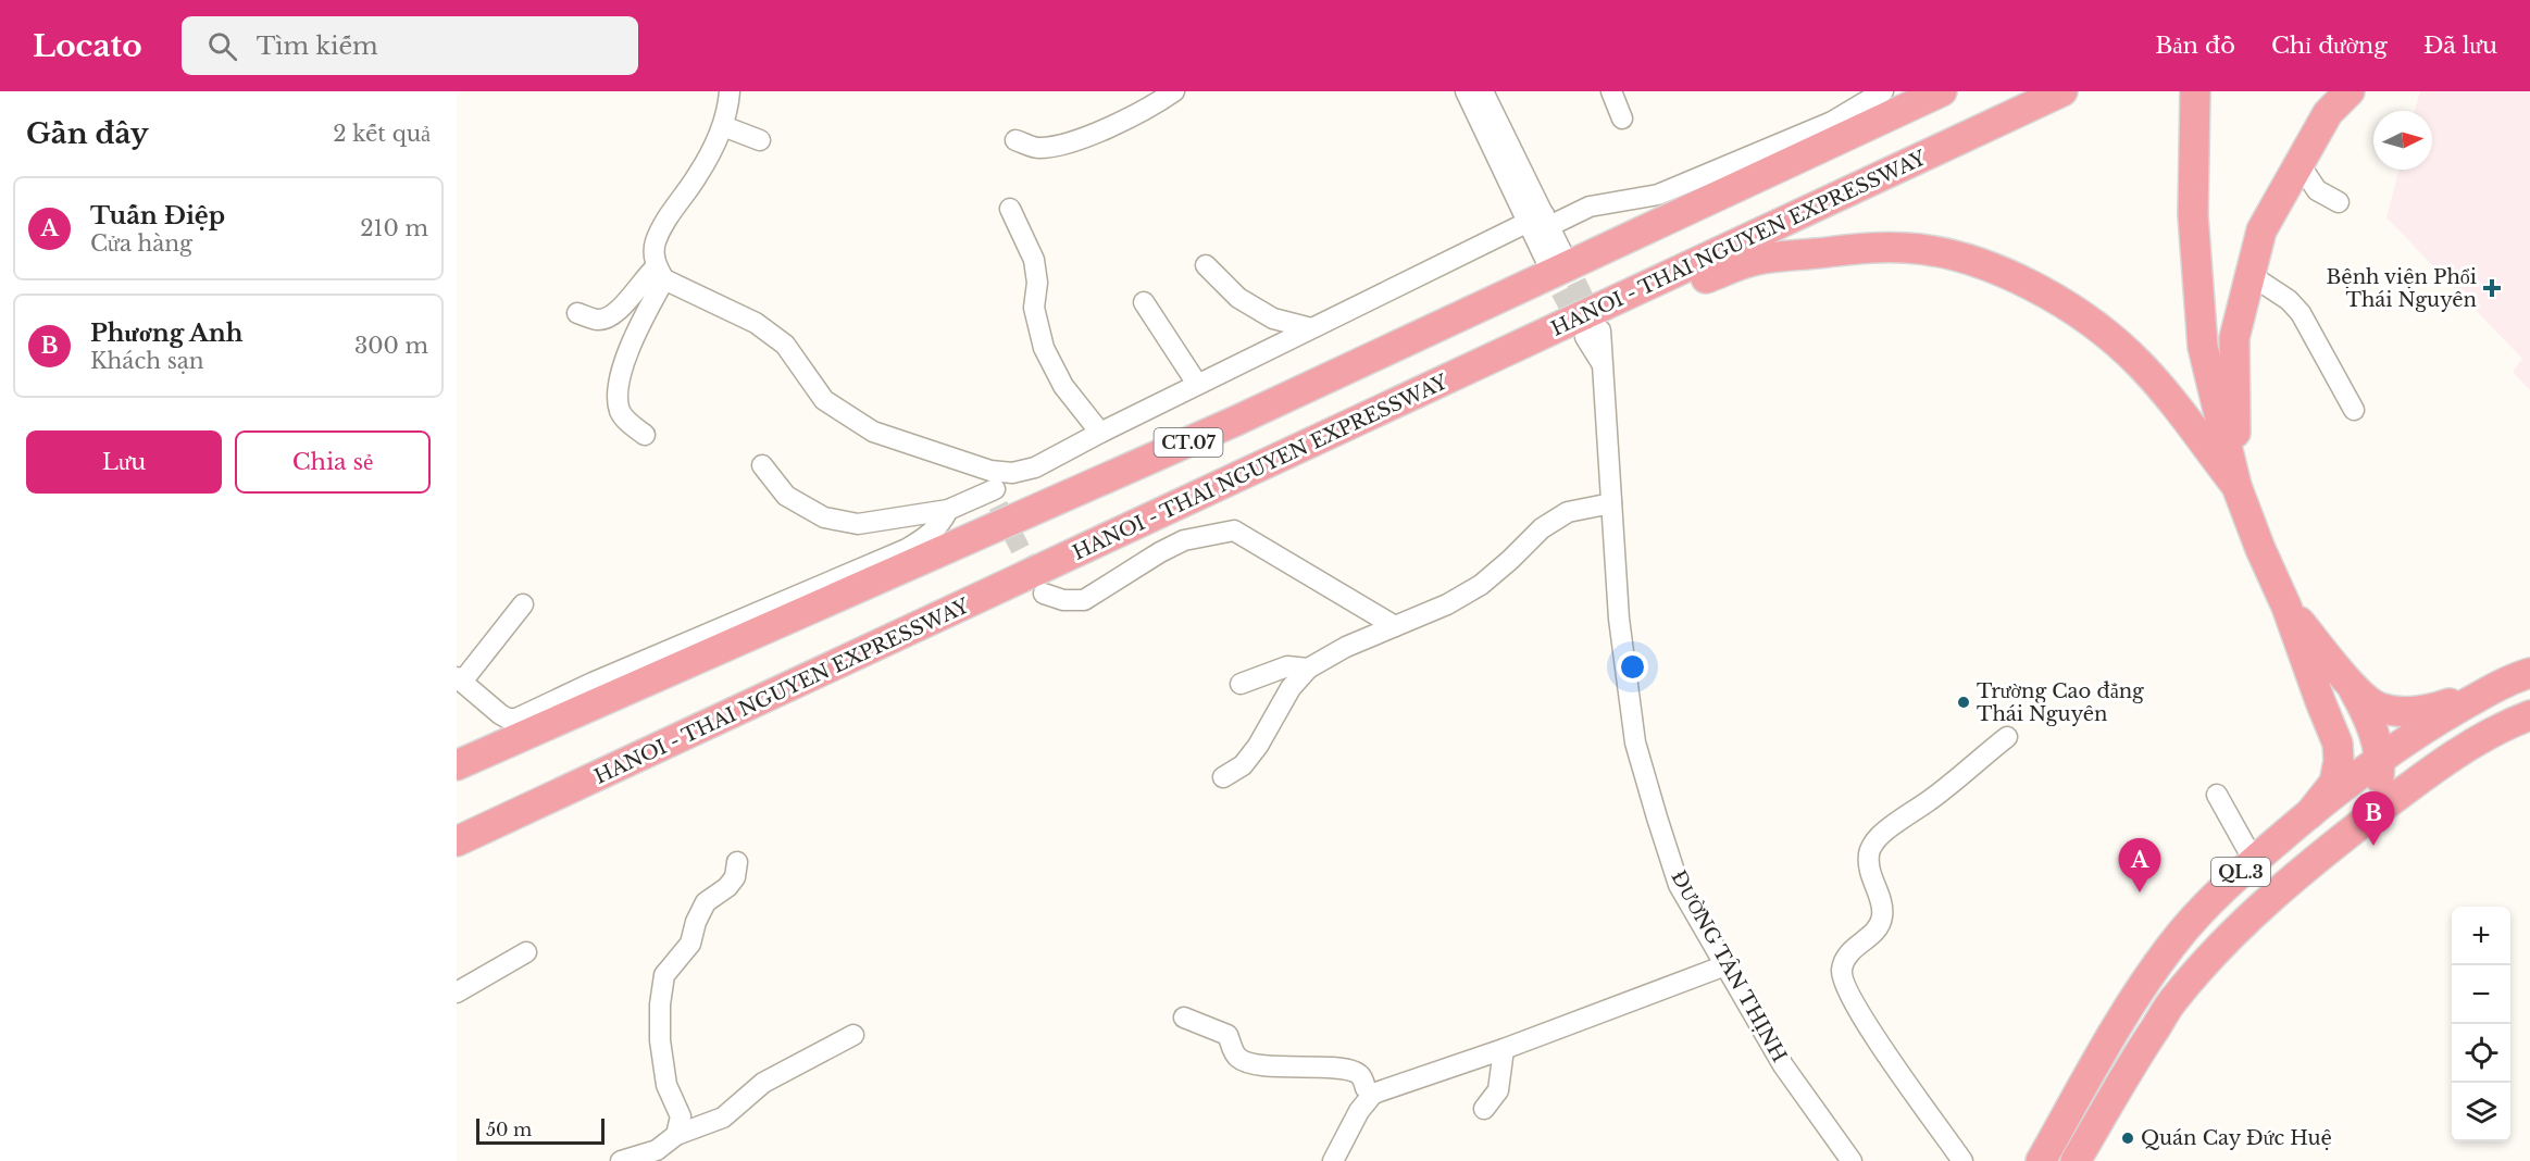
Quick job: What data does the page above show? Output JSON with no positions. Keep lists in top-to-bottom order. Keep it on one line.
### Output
{"streets":{"highway":["HANOI - THAI NGUYEN EXPRESSWAY","CT.07","QL.3"],"street":["ĐƯỜNG TÂN THỊNH"]},"places":{"health":["Bệnh viện Phổi Thái Nguyên"],"other":["Trường Cao đẳng Thái Nguyên","Quán Cay Đức Huệ"]},"scale_bar":"50 m","north":"right","page":{"header":"Locato","search":"Tìm kiếm","nav":["Bản đồ","Chỉ đường","Đã lưu"],"heading":["Gần đây","2 kết quả"],"list":[{"mark":"A","name":"Tuấn Điệp","note":"Cửa hàng","value":"210 m"},{"mark":"B","name":"Phương Anh","note":"Khách sạn","value":"300 m"}],"buttons":["Lưu","Chia sẻ"],"pins":["B","A"],"map_buttons":["+","−"],"scale":"50 m"}}
